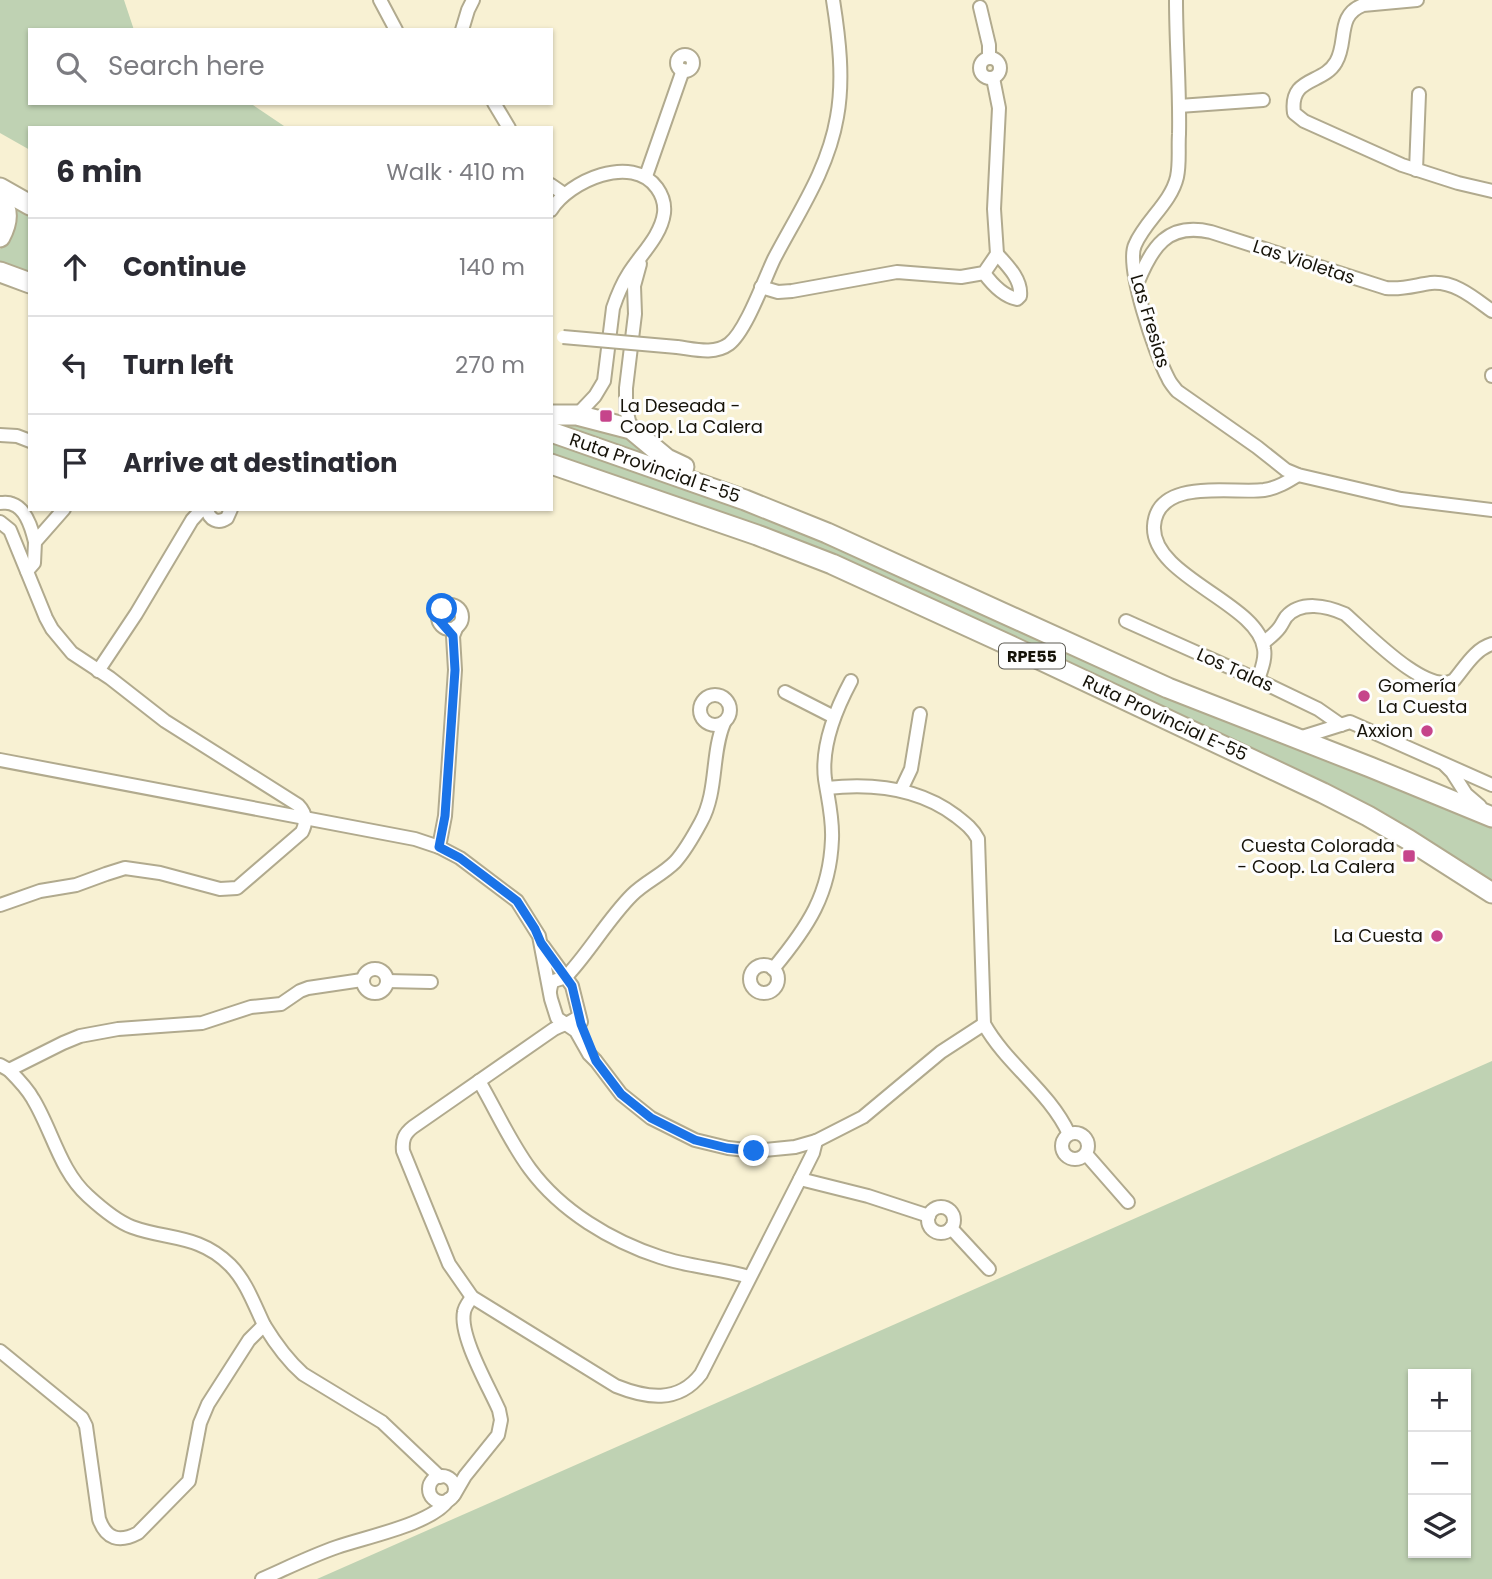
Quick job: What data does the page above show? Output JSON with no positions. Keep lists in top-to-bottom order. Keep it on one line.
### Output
{"streets":{"main road":["Ruta Provincial E-55","RPE55"],"street":["Las Violetas","Las Fresias","Los Talas"]},"crossings":[["Las Violetas","Las Fresias"],["Ruta Provincial E-55","RPE55"]],"places":{"transit":["La Deseada - Coop. La Calera","Cuesta Colorada - Coop. La Calera"],"other":["Gomería La Cuesta","Axxion","La Cuesta"]},"page":{"search":"Search here","heading":["6 min","Walk · 410 m"],"list":[["Continue","140 m"],["Turn left","270 m"],"Arrive at destination"],"map_buttons":["+","−"]}}
